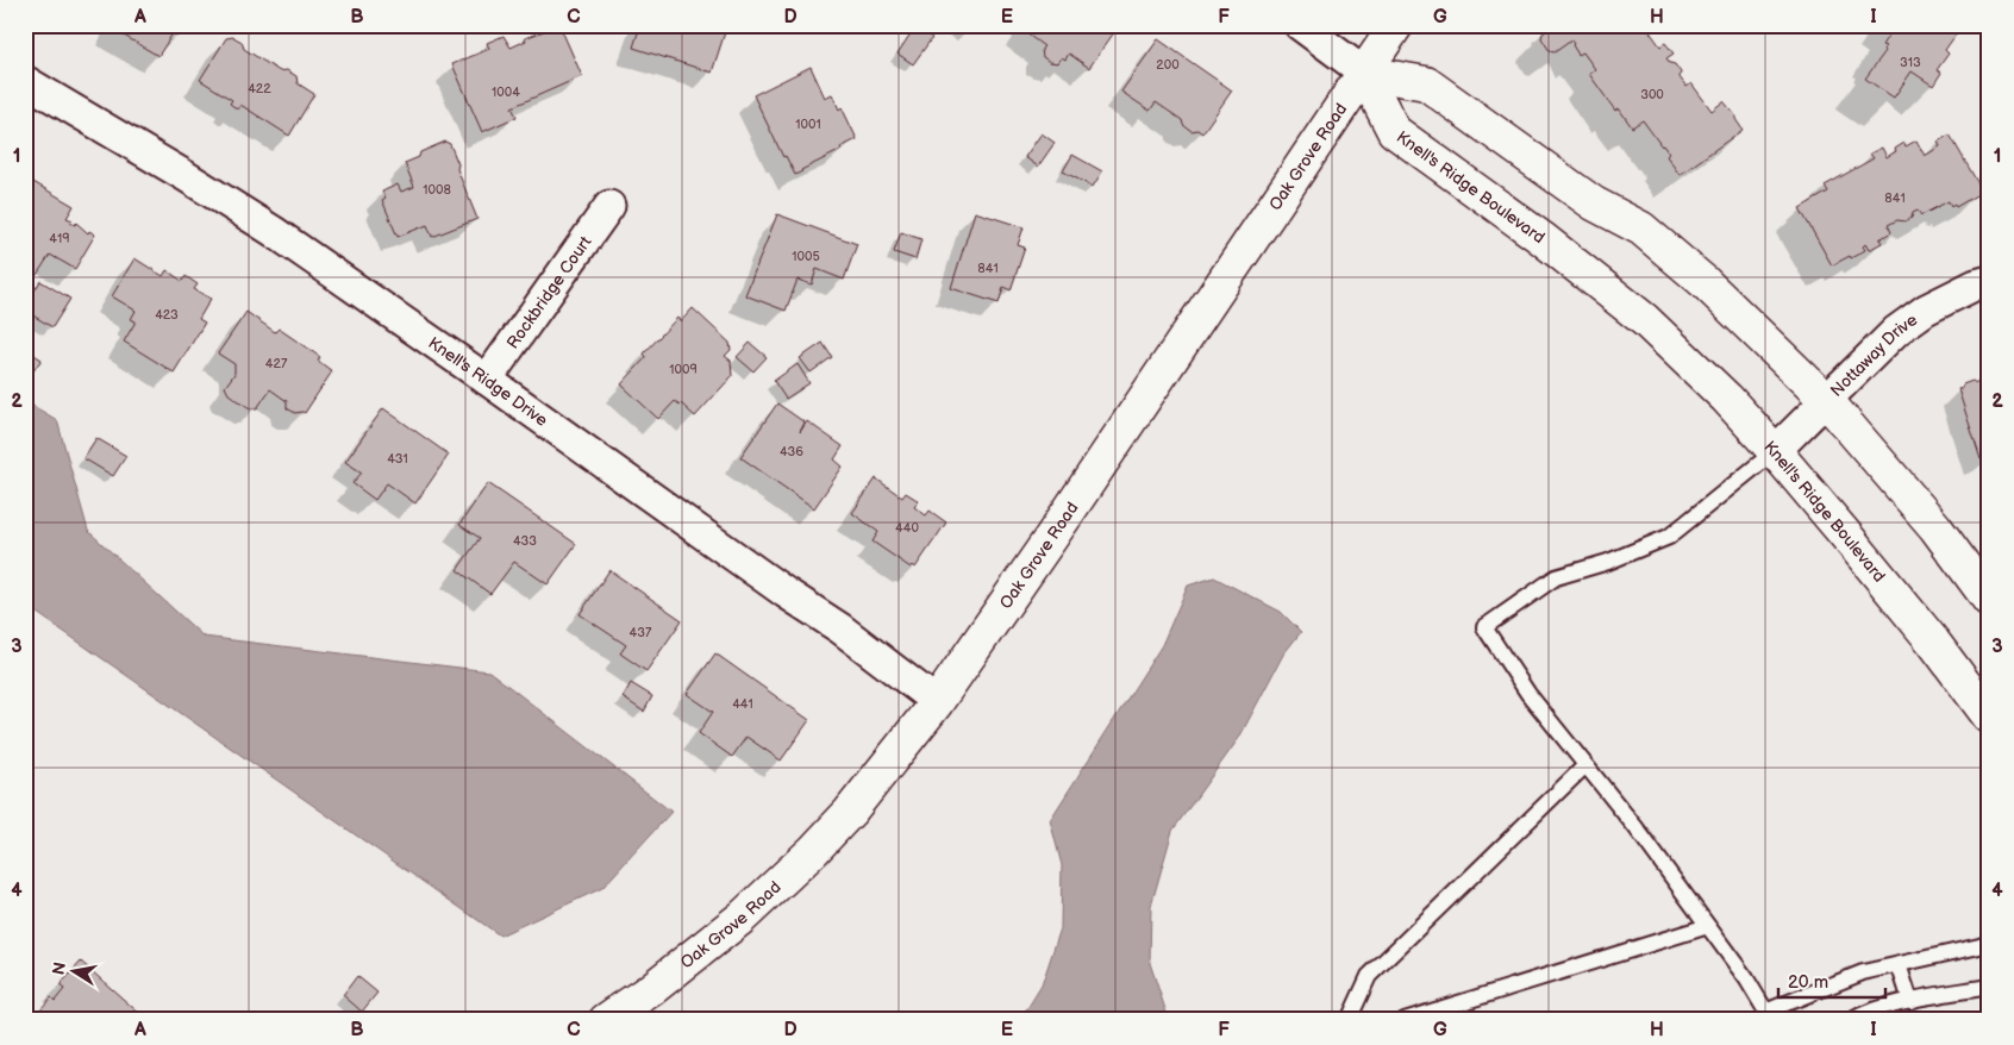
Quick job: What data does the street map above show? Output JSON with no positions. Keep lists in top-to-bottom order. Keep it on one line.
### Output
{"streets":{"street":["Oak Grove Road","Knell's Ridge Boulevard","Rockbridge Court","Nottaway Drive","Knell's Ridge Drive"]},"crossings":[["Oak Grove Road","Knell's Ridge Boulevard"],["Oak Grove Road","Knell's Ridge Drive"],["Knell's Ridge Boulevard","Nottaway Drive"],["Rockbridge Court","Knell's Ridge Drive"]],"house_numbers":["313","200","422","1004","300","1001","1008","841","419","1005","841","423","427","1009","436","431","440","433","437","441"],"scale_bar":"20 m","north":"left","grid":{"columns":["A","B","C","D","E","F","G","H","I"],"rows":["1","2","3","4"]}}
